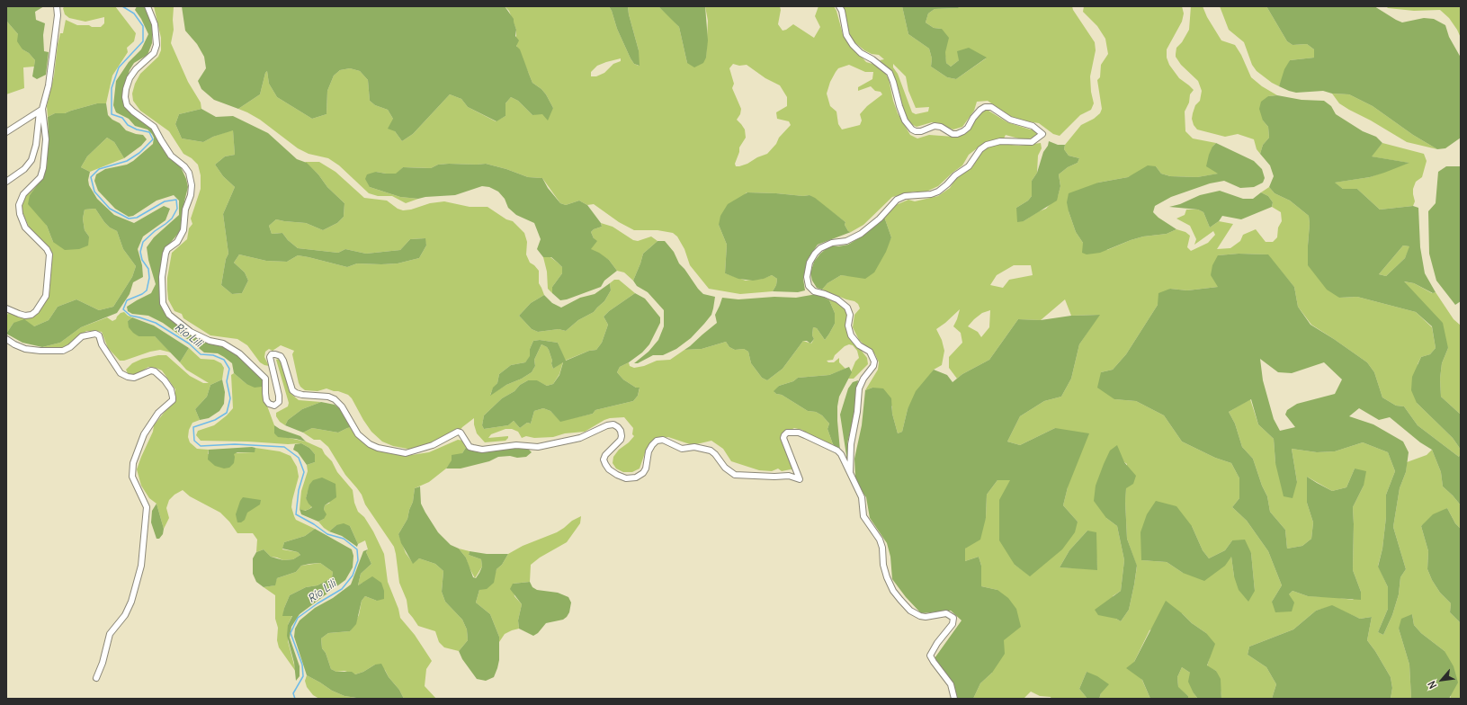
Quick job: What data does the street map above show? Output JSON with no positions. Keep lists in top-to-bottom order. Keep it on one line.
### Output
{"water":["Río Lili"],"north":"bottom left"}
